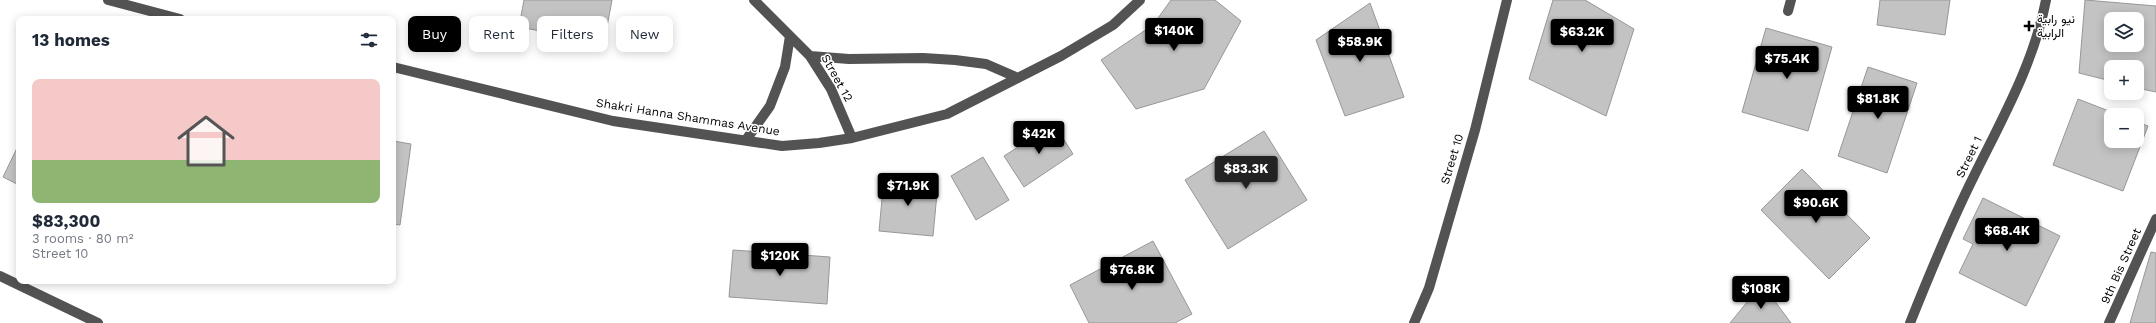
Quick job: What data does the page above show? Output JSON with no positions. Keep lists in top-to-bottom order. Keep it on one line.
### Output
{"streets":{"street":["Street 12","Shakri Hanna Shammas Avenue","Street 1","Street 10","9th Bis Street"]},"crossings":[["Street 12","Shakri Hanna Shammas Avenue"]],"places":{"health":["نيو رابية الرابية"]},"page":{"map_buttons":["+","−"],"chip":["Buy","Rent","Filters","New"],"heading":"13 homes","price":["$140K","$63.2K","$58.9K","$75.4K","$81.8K","$42K","$83.3K","$71.9K","$90.6K","$68.4K","$120K","$76.8K","$108K"],"list":[{"name":"$83,300","note":"3 rooms · 80 m² · Street 10"}]}}
